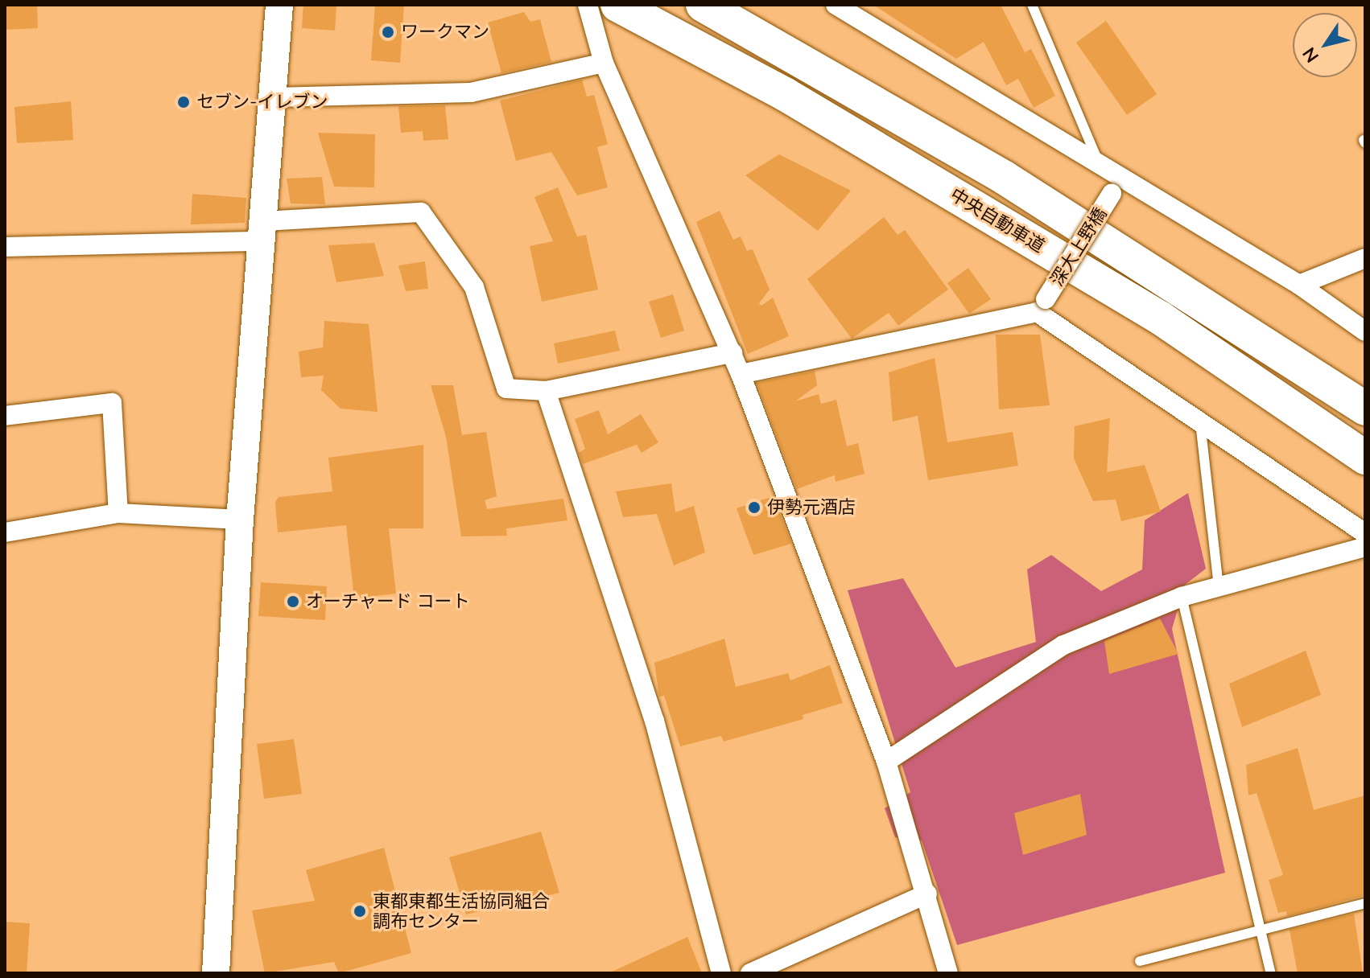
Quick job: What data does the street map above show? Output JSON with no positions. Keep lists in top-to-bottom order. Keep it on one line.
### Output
{"streets":{"highway":["中央自動車道"],"street":["深大上野橋"]},"places":["ワークマン","セブン-イレブン","伊勢元酒店","オーチャード コート","東都東都生活協同組合 調布センター"],"north":"bottom left"}
